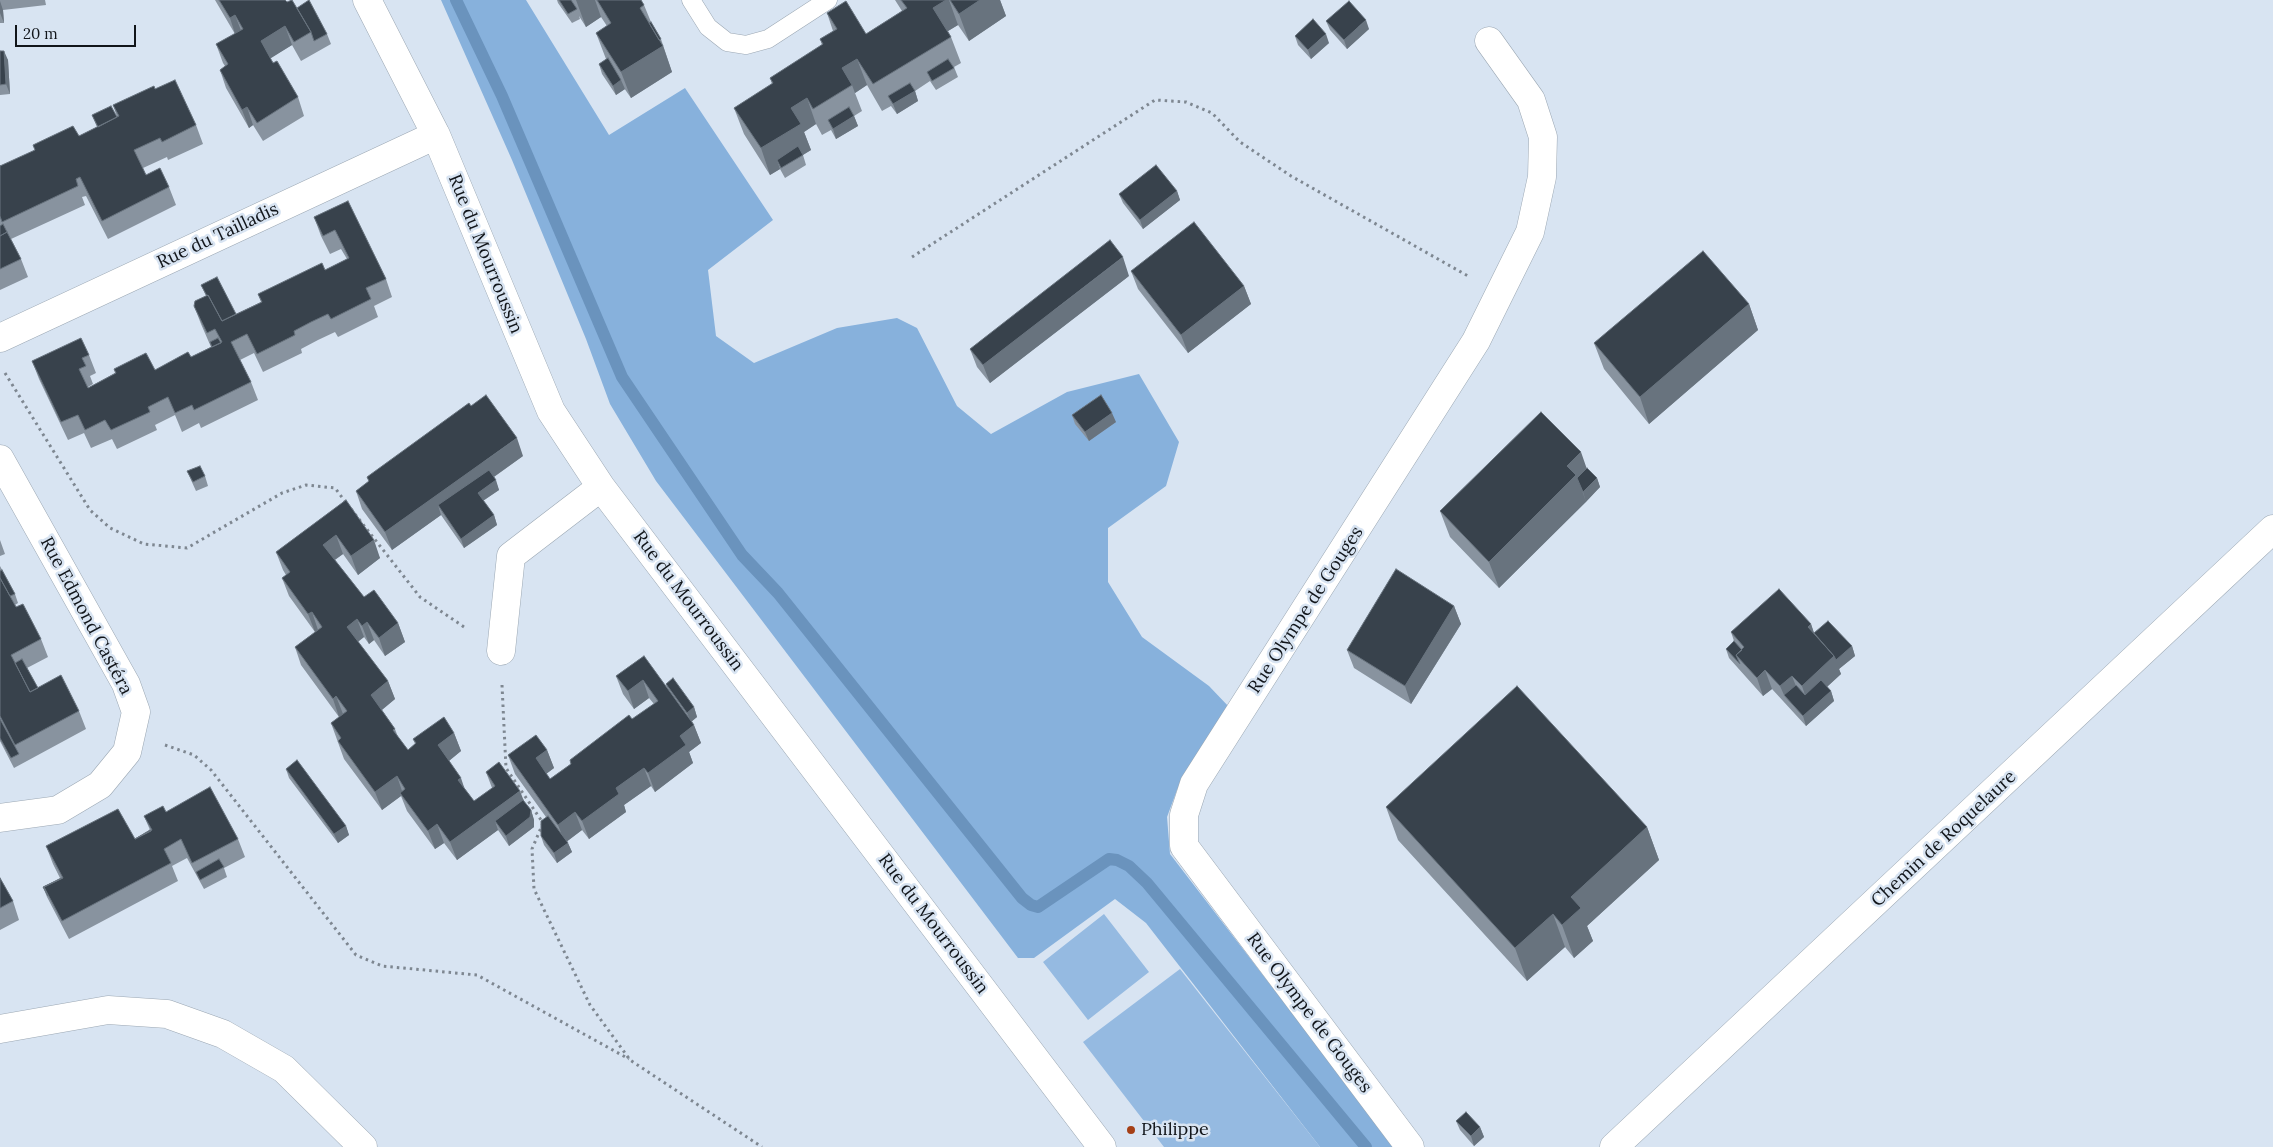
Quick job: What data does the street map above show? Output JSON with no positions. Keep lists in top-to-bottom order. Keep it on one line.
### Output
{"streets":{"street":["Rue du Tailladis","Rue du Mourroussin","Rue Olympe de Gouges","Rue Edmond Castéra","Chemin de Roquelaure"]},"crossings":[["Rue du Tailladis","Rue du Mourroussin"]],"places":["Philippe"],"scale_bar":"20 m"}
